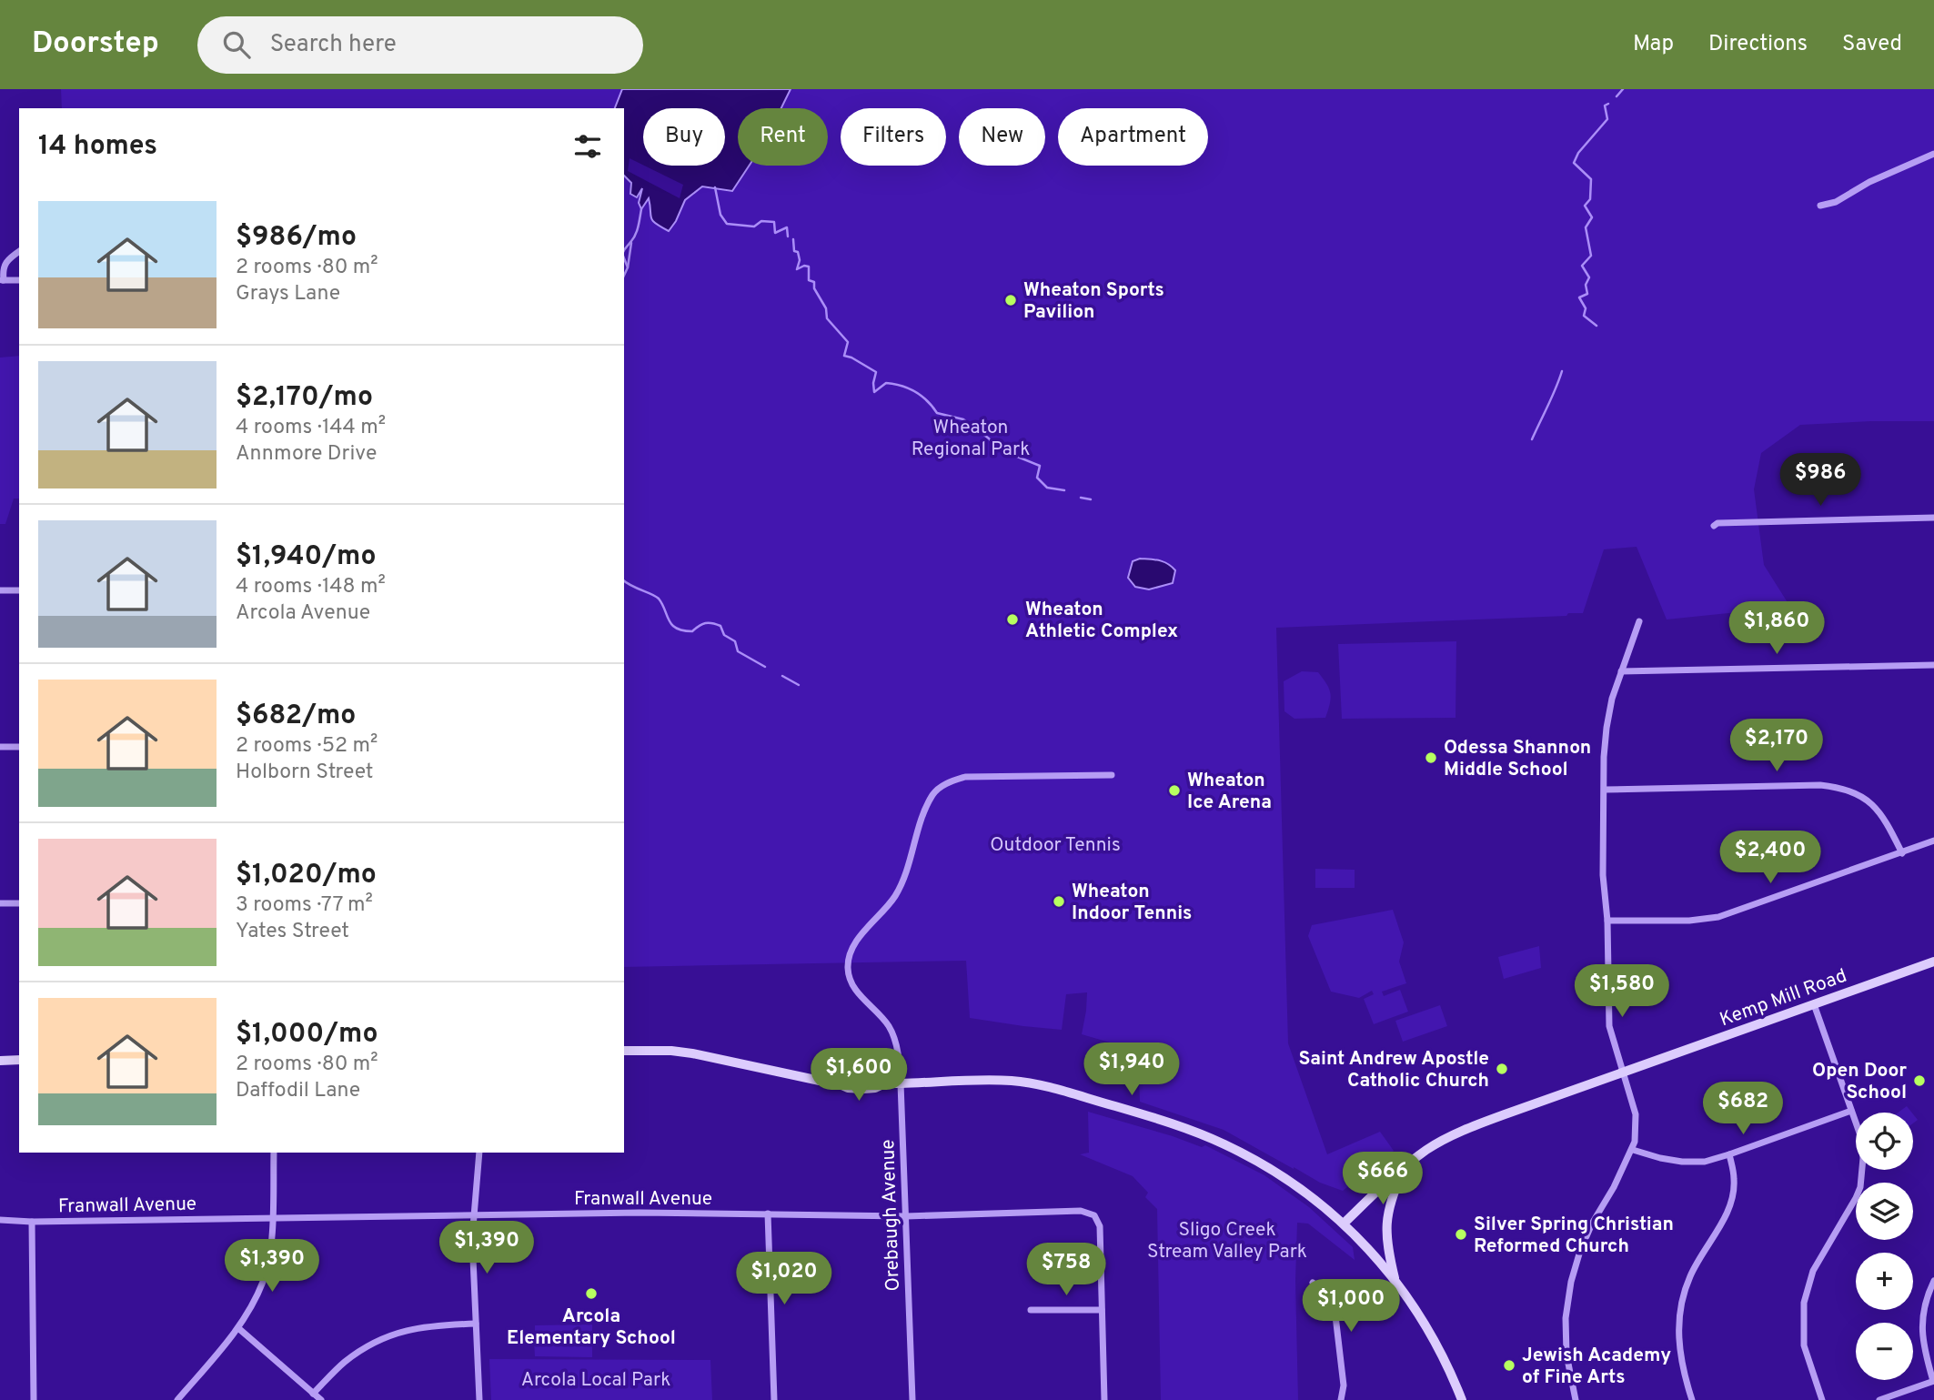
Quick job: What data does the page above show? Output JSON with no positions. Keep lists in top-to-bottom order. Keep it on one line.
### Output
{"streets":{"street":["Kemp Mill Road","Franwall Avenue","Orebaugh Avenue"]},"crossings":[["Franwall Avenue","Orebaugh Avenue"]],"parks":["Wheaton Regional Park","Outdoor Tennis","Sligo Creek Stream Valley Park","Arcola Local Park"],"places":["Wheaton Sports Pavilion","Wheaton Athletic Complex","Odessa Shannon Middle School","Wheaton Ice Arena","Wheaton Indoor Tennis","Saint Andrew Apostle Catholic Church","Open Door School","Silver Spring Christian Reformed Church","Arcola Elementary School","Jewish Academy of Fine Arts"],"page":{"header":"Doorstep","search":"Search here","nav":["Map","Directions","Saved"],"chip":["Buy","Rent","Filters","New","Apartment"],"heading":"14 homes","list":[{"name":"$986/mo","note":"2 rooms · 80 m² · Grays Lane"},{"name":"$2,170/mo","note":"4 rooms · 144 m² · Annmore Drive"},{"name":"$1,940/mo","note":"4 rooms · 148 m² · Arcola Avenue"},{"name":"$682/mo","note":"2 rooms · 52 m² · Holborn Street"},{"name":"$1,020/mo","note":"3 rooms · 77 m² · Yates Street"},{"name":"$1,000/mo","note":"2 rooms · 80 m² · Daffodil Lane"}],"price":["$986","$1,860","$2,170","$2,400","$1,580","$1,940","$1,600","$682","$666","$1,390","$1,390","$758","$1,020","$1,000"],"map_buttons":["+","−"]}}
